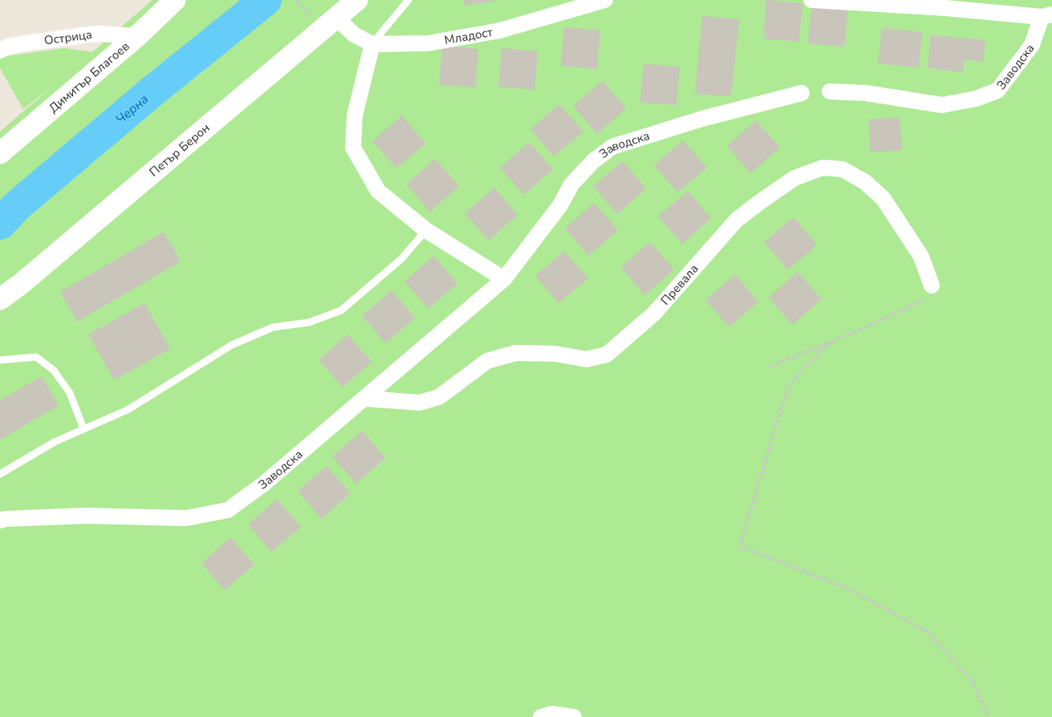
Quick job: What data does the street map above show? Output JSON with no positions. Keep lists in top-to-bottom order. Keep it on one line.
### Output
{"streets":{"main road":["Димитър Благоев","Петър Берон"],"street":["Младост","Острица","Заводска","Превала"]},"crossings":[["Острица","Димитър Благоев"],["Заводска","Превала"]],"water":["Черна"]}
